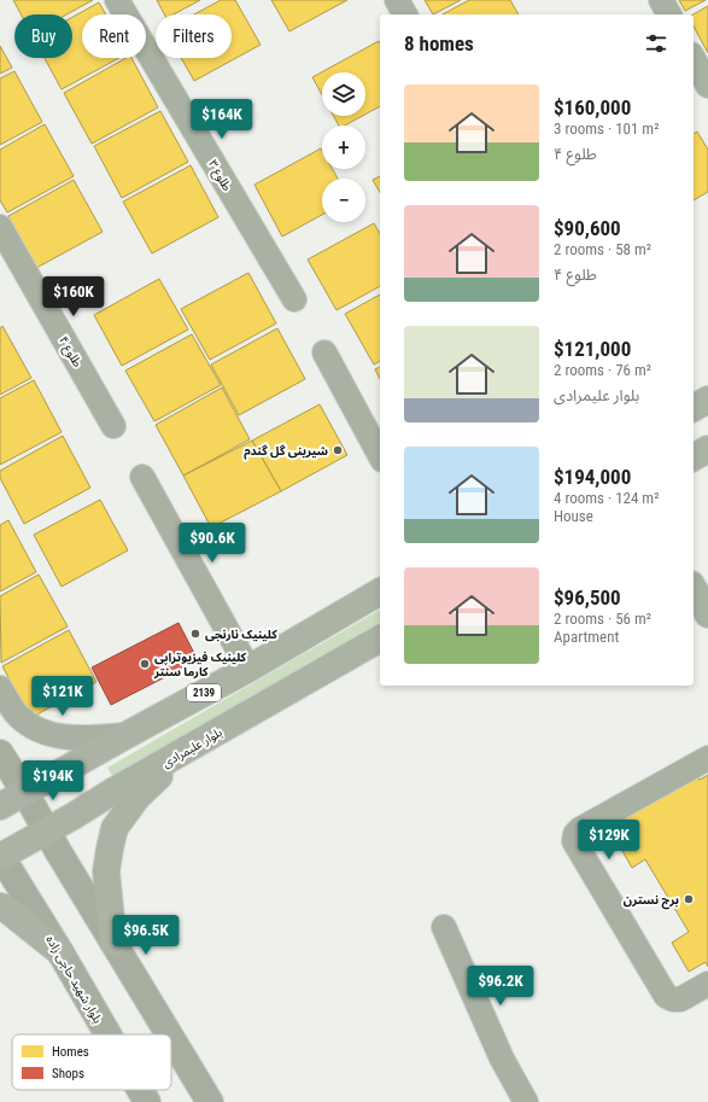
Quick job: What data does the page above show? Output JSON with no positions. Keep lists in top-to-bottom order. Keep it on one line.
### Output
{"streets":{"main road":["2139","بلوار علیمرادی","بلوار شهید حاجی زاده"],"street":["طلوع ۳","طلوع ۴"]},"crossings":[["بلوار علیمرادی","بلوار شهید حاجی زاده"]],"places":["شیرینی گل گندم","کلینیک نارنجی","کلینیک فیزیوتراپی کارما سنتر","برج نسترن"],"legend":["Homes","Shops"],"page":{"chip":["Buy","Rent","Filters"],"heading":"8 homes","map_buttons":["+","−"],"list":[{"name":"$160,000","note":"3 rooms · 101 m² · طلوع ۴"},{"name":"$90,600","note":"2 rooms · 58 m² · طلوع ۴"},{"name":"$121,000","note":"2 rooms · 76 m² · بلوار علیمرادی"},{"name":"$194,000","note":"4 rooms · 124 m² · House"},{"name":"$96,500","note":"2 rooms · 56 m² · Apartment"}],"price":["$164K","$160K","$90.6K","$121K","$194K","$129K","$96.5K","$96.2K"]}}
